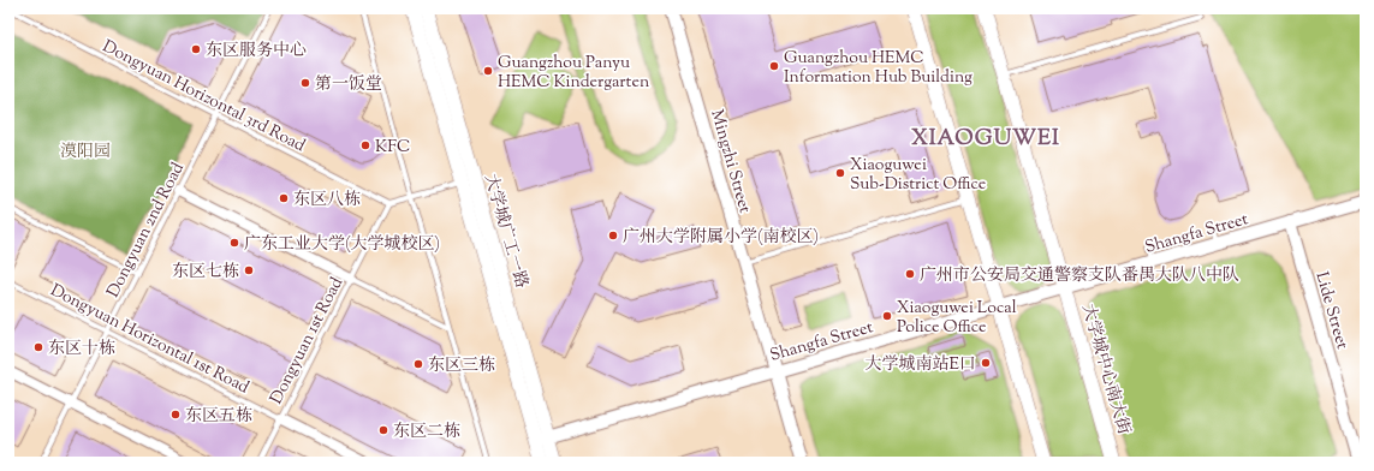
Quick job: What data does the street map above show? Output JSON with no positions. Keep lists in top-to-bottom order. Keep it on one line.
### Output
{"streets":{"main road":["大学城广工一路","大学城中心南大街"],"street":["Mingzhi Street","Shangfa Street","Lide Street"],"lane":["Dongyuan Horizontal 3rd Road","Dongyuan 2nd Road","Dongyuan Horizontal 1st Road","Dongyuan 1st Road"]},"crossings":[["Dongyuan Horizontal 3rd Road","Dongyuan 2nd Road"],["Dongyuan Horizontal 3rd Road","Dongyuan 1st Road"],["Mingzhi Street","Shangfa Street"],["Dongyuan 2nd Road","Dongyuan Horizontal 1st Road"],["大学城广工一路","Shangfa Street"],["Shangfa Street","Lide Street"],["Shangfa Street","大学城中心南大街"],["Dongyuan Horizontal 1st Road","Dongyuan 1st Road"]],"districts":["XIAOGUWEI"],"parks":["漠阳园"],"places":["东区服务中心","Guangzhou HEMC Information Hub Building","Guangzhou Panyu HEMC Kindergarten","第一饭堂","KFC","Xiaoguwei Sub-District Office","东区八栋","广州大学附属小学(南校区)","广东工业大学(大学城校区)","东区七栋","广州市公安局交通警察支队番禺大队八中队","Xiaoguwei Local Police Office","东区十栋","大学城南站E口","东区三栋","东区五栋","东区二栋"]}
